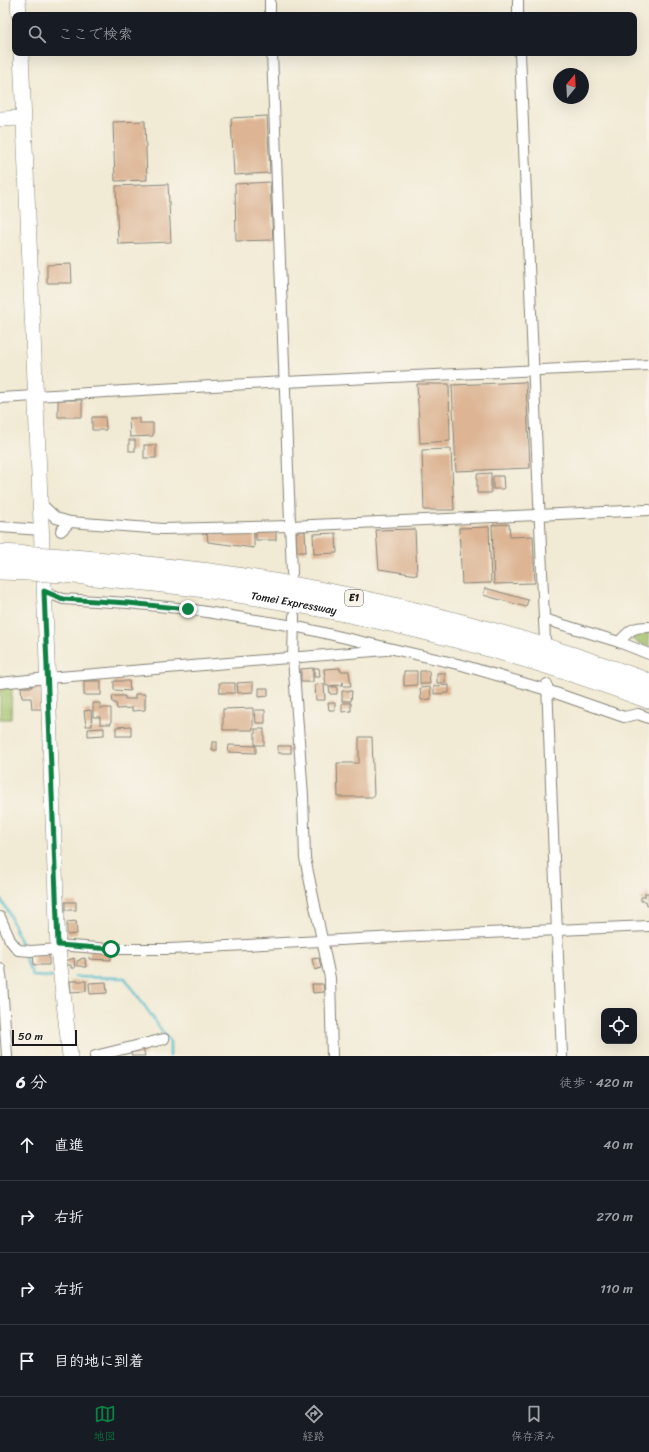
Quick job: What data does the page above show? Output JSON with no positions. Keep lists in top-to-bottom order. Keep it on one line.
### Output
{"streets":{"highway":["E1","Tomei Expressway"]},"scale_bar":"50 m","north":"top","page":{"search":"ここで検索","scale":"50 m","heading":["6 分","徒歩 · 420 m"],"list":[["直進","40 m"],["右折","270 m"],["右折","110 m"],"目的地に到着"],"nav":["地図","経路","保存済み"]}}
